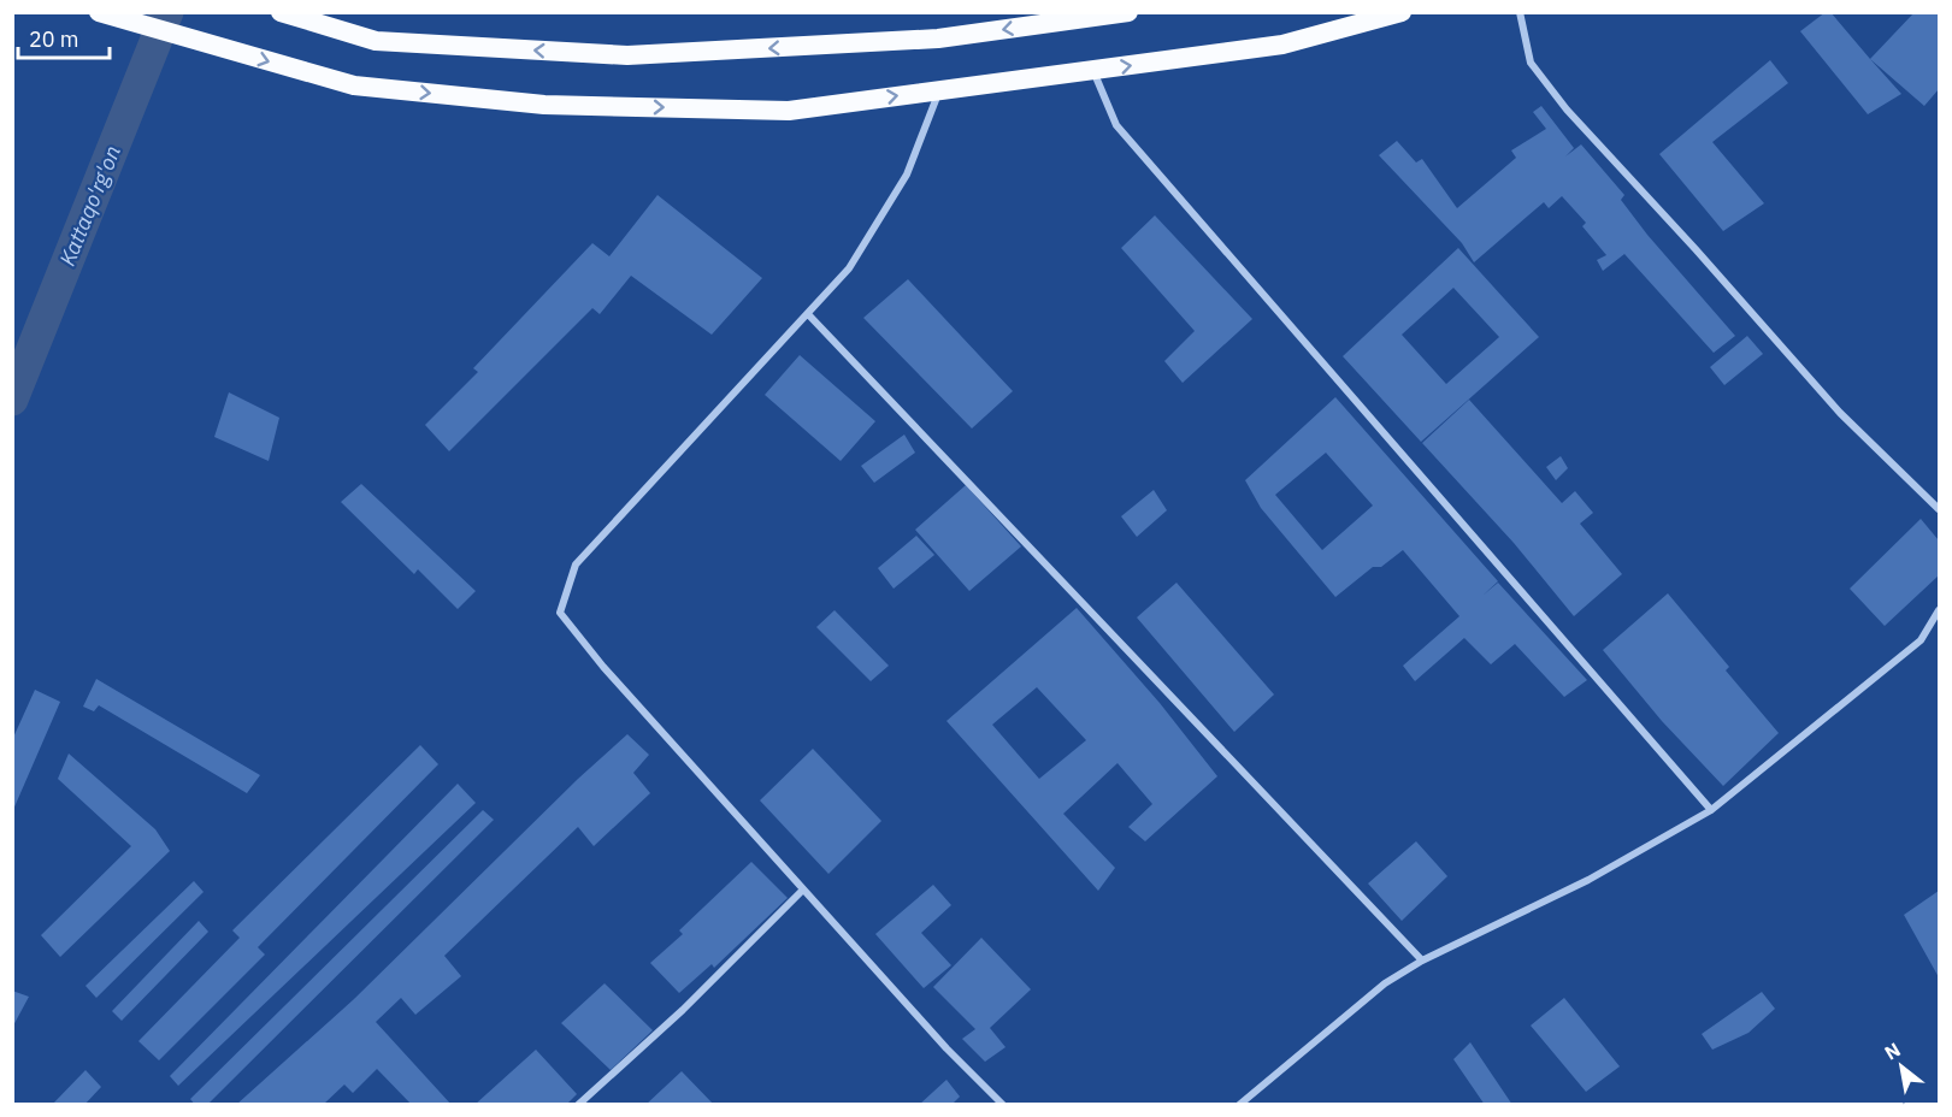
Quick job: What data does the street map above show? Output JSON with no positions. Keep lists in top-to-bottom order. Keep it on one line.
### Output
{"water":["Kattaqo'rg'on"],"scale_bar":"20 m","north":"top left"}
